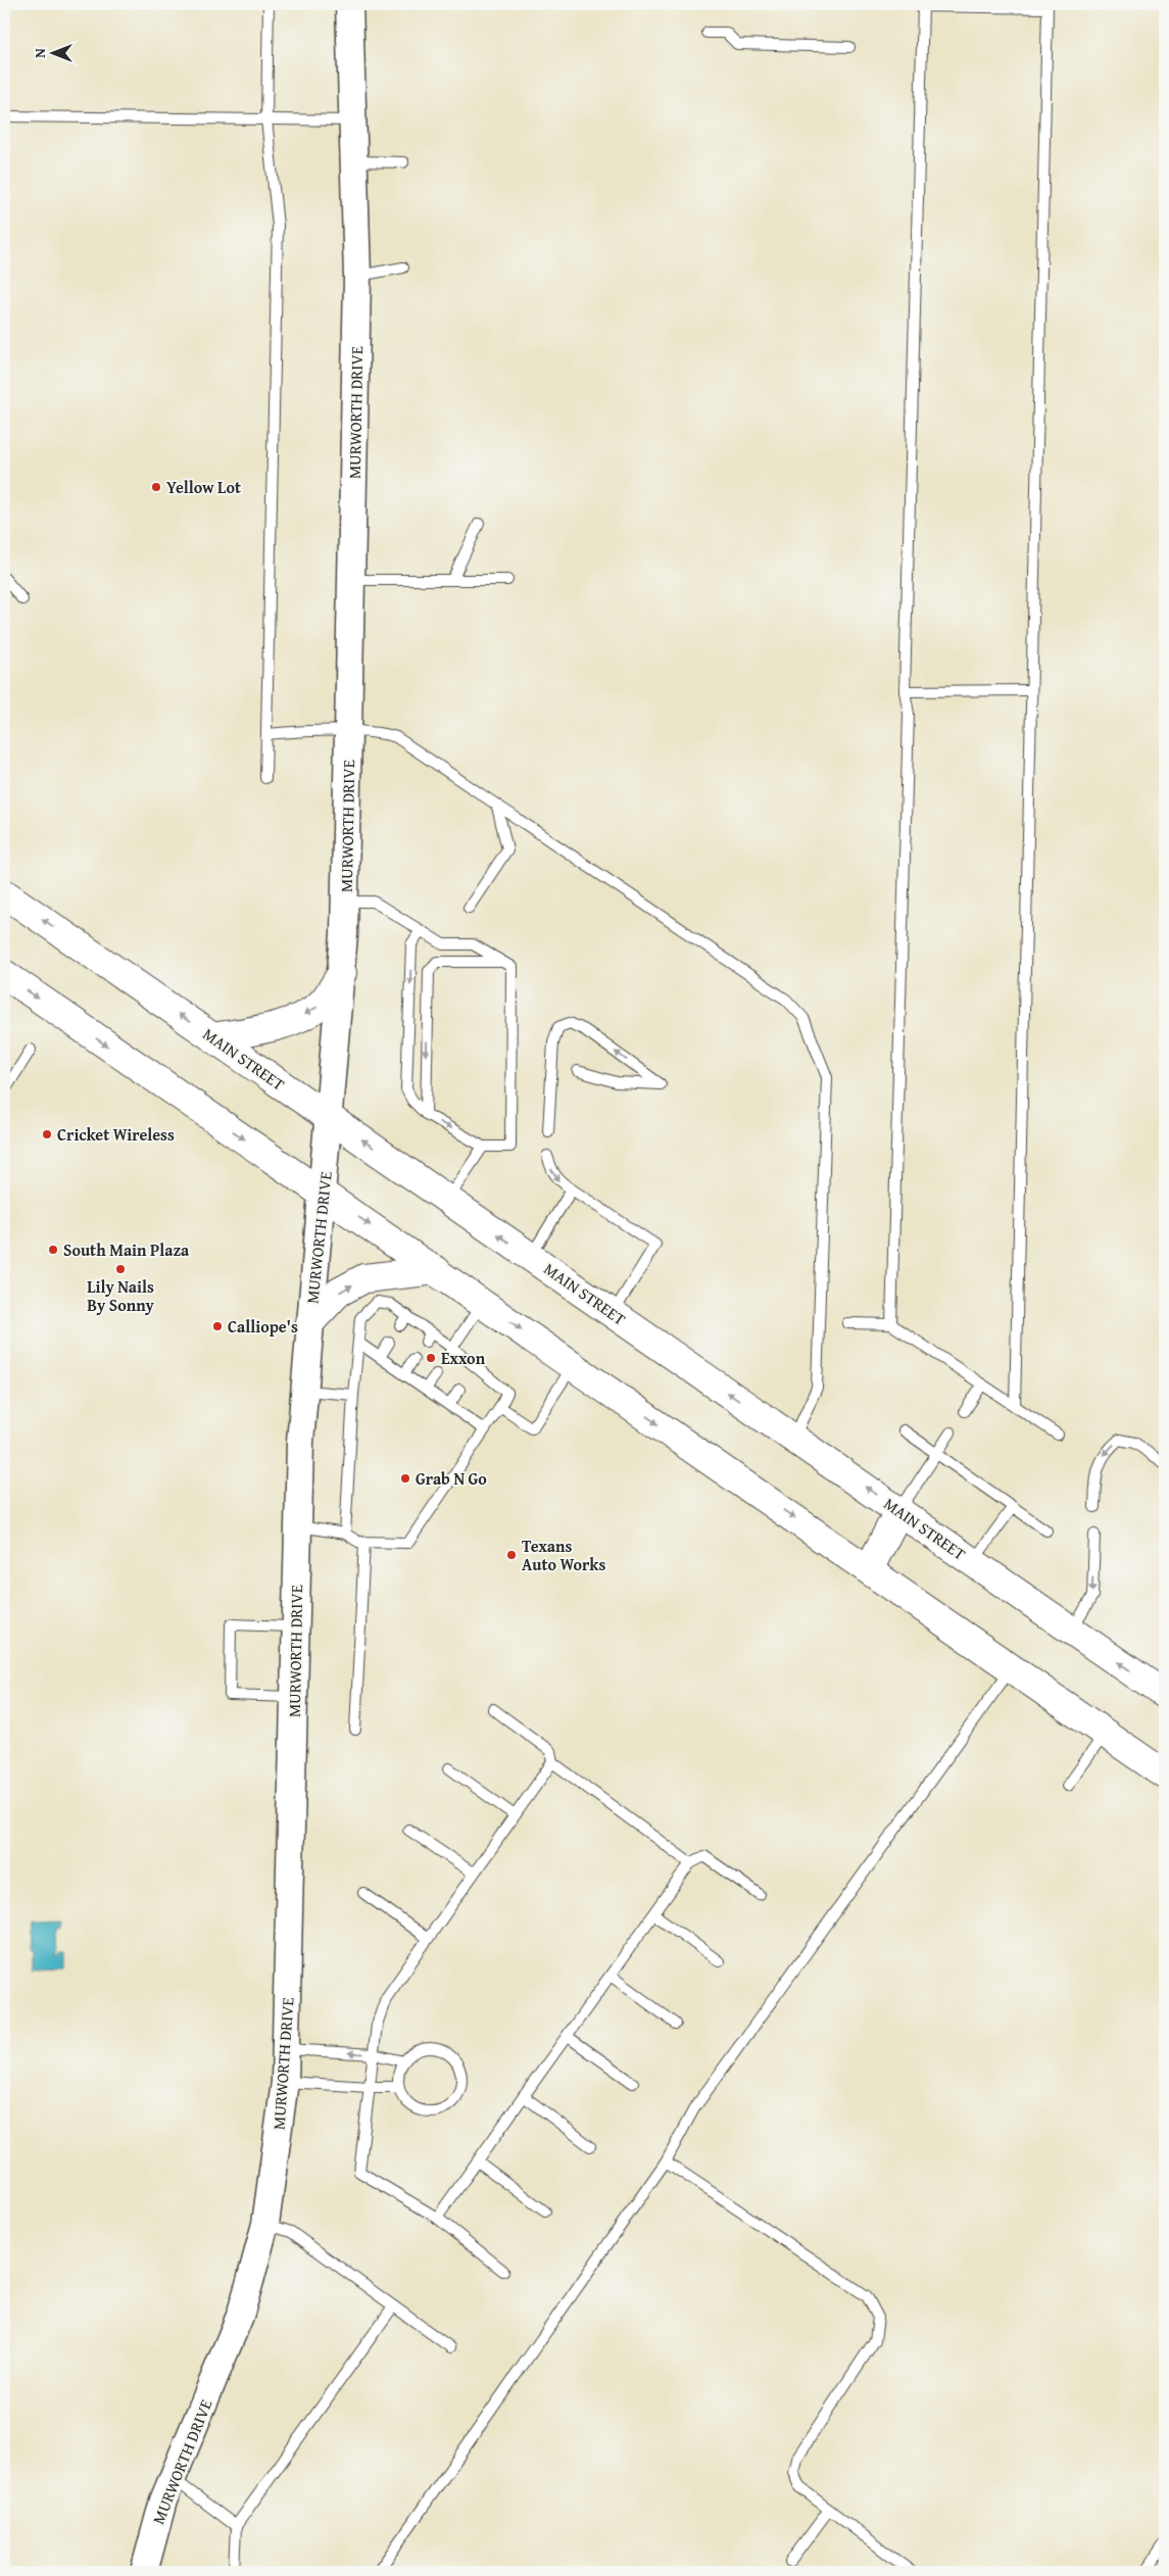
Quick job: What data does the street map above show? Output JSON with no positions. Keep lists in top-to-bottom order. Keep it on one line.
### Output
{"streets":{"main road":["MAIN STREET"],"street":["MURWORTH DRIVE"]},"crossings":[["MURWORTH DRIVE","MAIN STREET"]],"places":["Yellow Lot","Cricket Wireless","South Main Plaza","Lily Nails By Sonny","Calliope's","Exxon","Grab N Go","Texans Auto Works"],"north":"left"}
